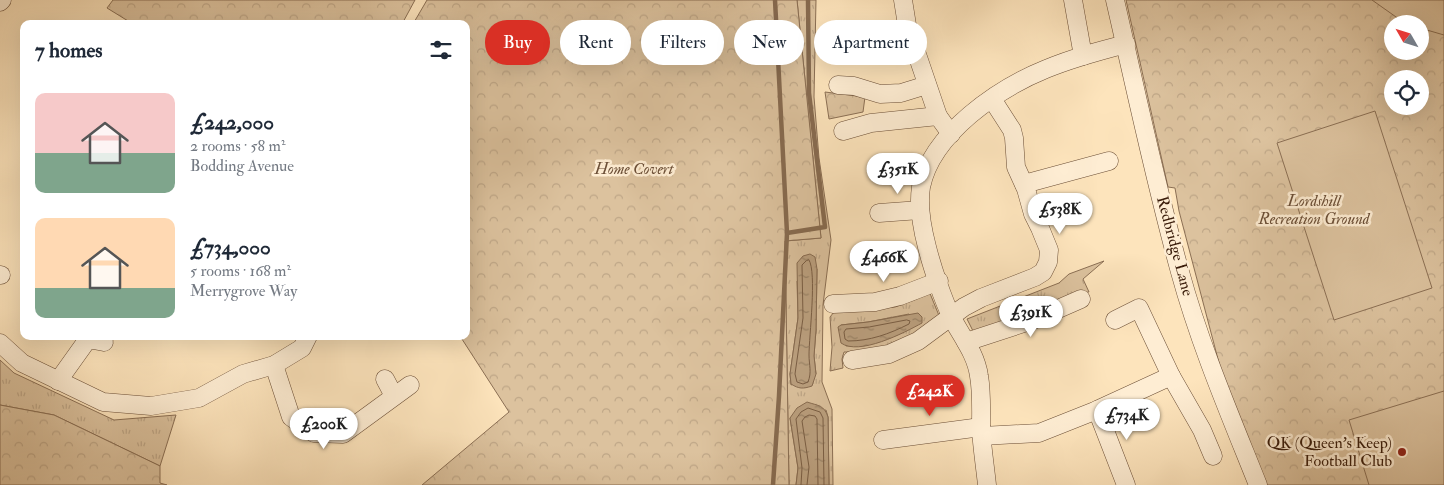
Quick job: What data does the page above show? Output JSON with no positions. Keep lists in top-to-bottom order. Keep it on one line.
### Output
{"streets":{"street":["Redbridge Lane"]},"parks":["Home Covert","Lordshill Recreation Ground"],"places":["QK (Queen's Keep) Football Club"],"north":"top left","page":{"chip":["Buy","Rent","Filters","New","Apartment"],"heading":"7 homes","list":[{"name":"£242,000","note":"2 rooms · 58 m² · Bodding Avenue"},{"name":"£734,000","note":"5 rooms · 168 m² · Merrygrove Way"}],"price":["£351K","£538K","£466K","£391K","£242K","£734K","£200K"]}}
